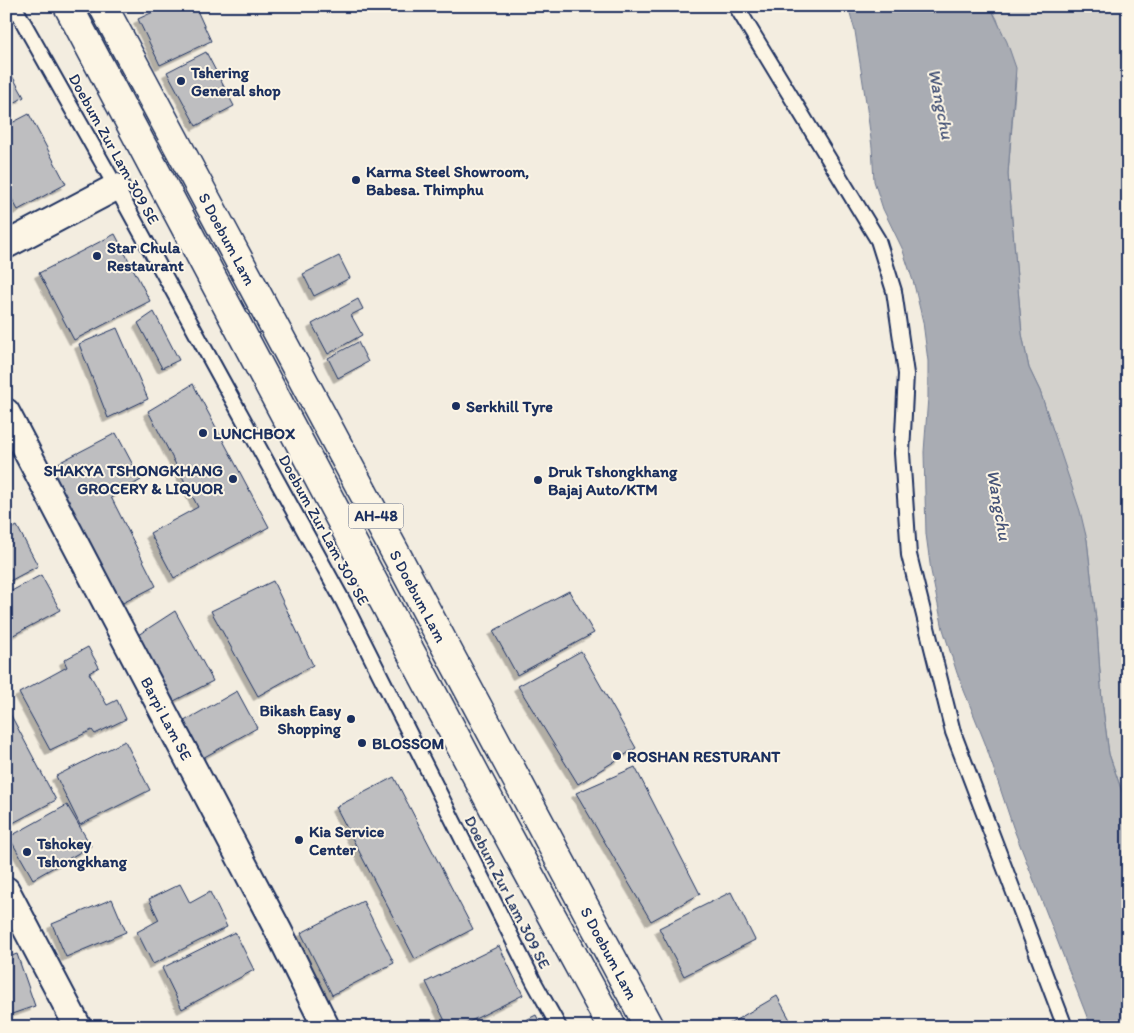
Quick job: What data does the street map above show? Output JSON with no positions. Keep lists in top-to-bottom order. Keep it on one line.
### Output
{"streets":{"highway":["S Doebum Lam","AH-48"],"street":["Barpi Lam SE"],"lane":["Doebum Zur Lam 309 SE"]},"water":["Wangchu"],"places":["Tshering General shop","Karma Steel Showroom, Babesa. Thimphu","Star Chula Restaurant","Serkhill Tyre","LUNCHBOX","SHAKYA TSHONGKHANG GROCERY & LIQUOR","Druk Tshongkhang Bajaj Auto/KTM","Bikash Easy Shopping","BLOSSOM","ROSHAN RESTURANT","Kia Service Center","Tshokey Tshongkhang"]}
